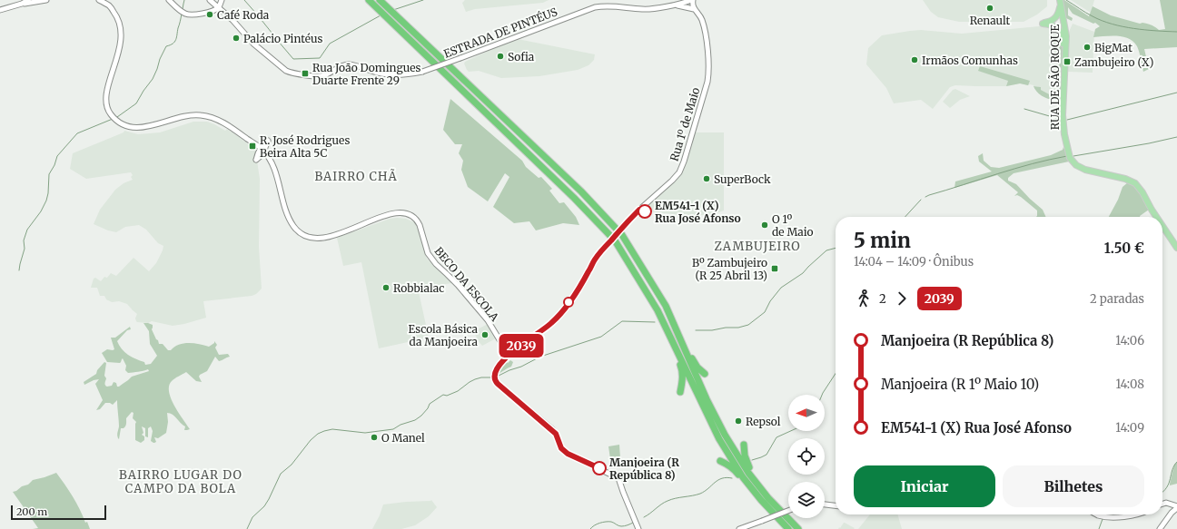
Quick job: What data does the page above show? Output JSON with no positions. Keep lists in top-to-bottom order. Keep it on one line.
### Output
{"streets":{"main road":["RUA DE SÃO ROQUE"],"street":["ESTRADA DE PINTÉUS","Rua 1º de Maio","BECO DA ESCOLA"]},"crossings":[["ESTRADA DE PINTÉUS","Rua 1º de Maio"],["Rua 1º de Maio","BECO DA ESCOLA"]],"districts":["BAIRRO CHÃ","ZAMBUJEIRO","BAIRRO LUGAR DO CAMPO DA BOLA"],"places":{"other":["Renault","Café Roda","Palácio Pintéus","BigMat","Sofia","Irmãos Comunhas","SuperBock","EM541-1 (X) Rua José Afonso","O 1º de Maio","Robbialac","Escola Básica da Manjoeira","Repsol","O Manel","Manjoeira (R República 8)"],"transit":["Zambujeiro (X)","Rua João Domingues Duarte Frente 29","R. José Rodrigues Beira Alta 5C","Bº Zambujeiro (R 25 Abril 13)"]},"lines":["bus line 2039"],"scale_bar":"200 m","north":"left","page":{"on_map":"2039","heading":["5 min","14:04 – 14:09 · Ônibus","1.50 €"],"legs":["2","2039","2 paradas"],"list":[{"name":"Manjoeira (R República 8)","value":"14:06"},{"name":"Manjoeira (R 1º Maio 10)","value":"14:08"},{"name":"EM541-1 (X) Rua José Afonso","value":"14:09"}],"buttons":["Iniciar","Bilhetes"],"scale":"200 m"}}
